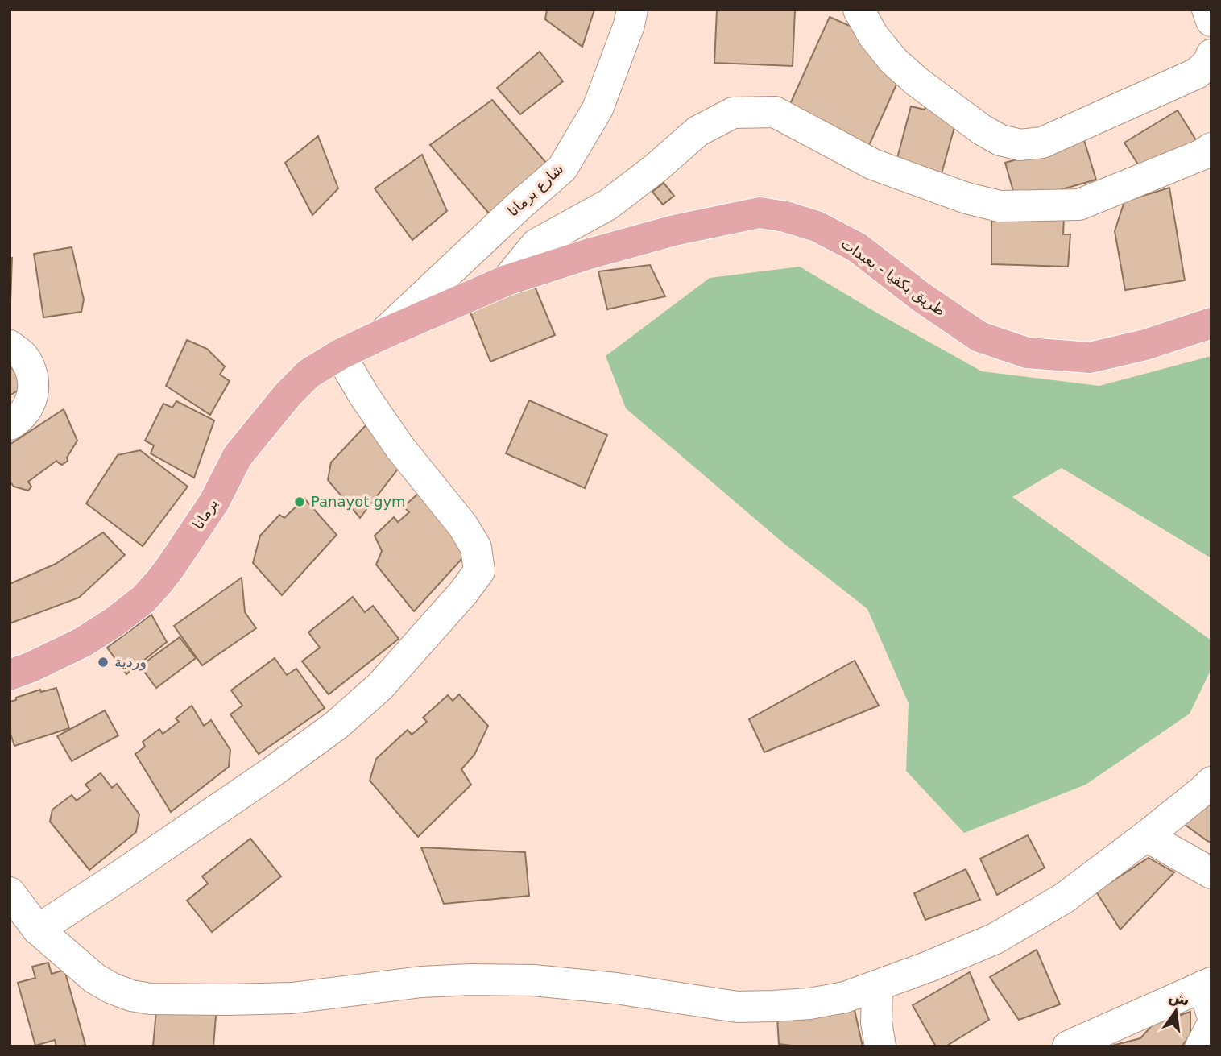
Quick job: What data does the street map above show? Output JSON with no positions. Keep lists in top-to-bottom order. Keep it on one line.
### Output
{"streets":{"main road":["طريق بكفيا - بعبدات","برمانا"],"street":["شارع برمانا"]},"crossings":[["شارع برمانا","طريق بكفيا - بعبدات"],["شارع برمانا","برمانا"],["طريق بكفيا - بعبدات","برمانا"]],"places":["Panayot gym","وردية"],"north":"top"}
